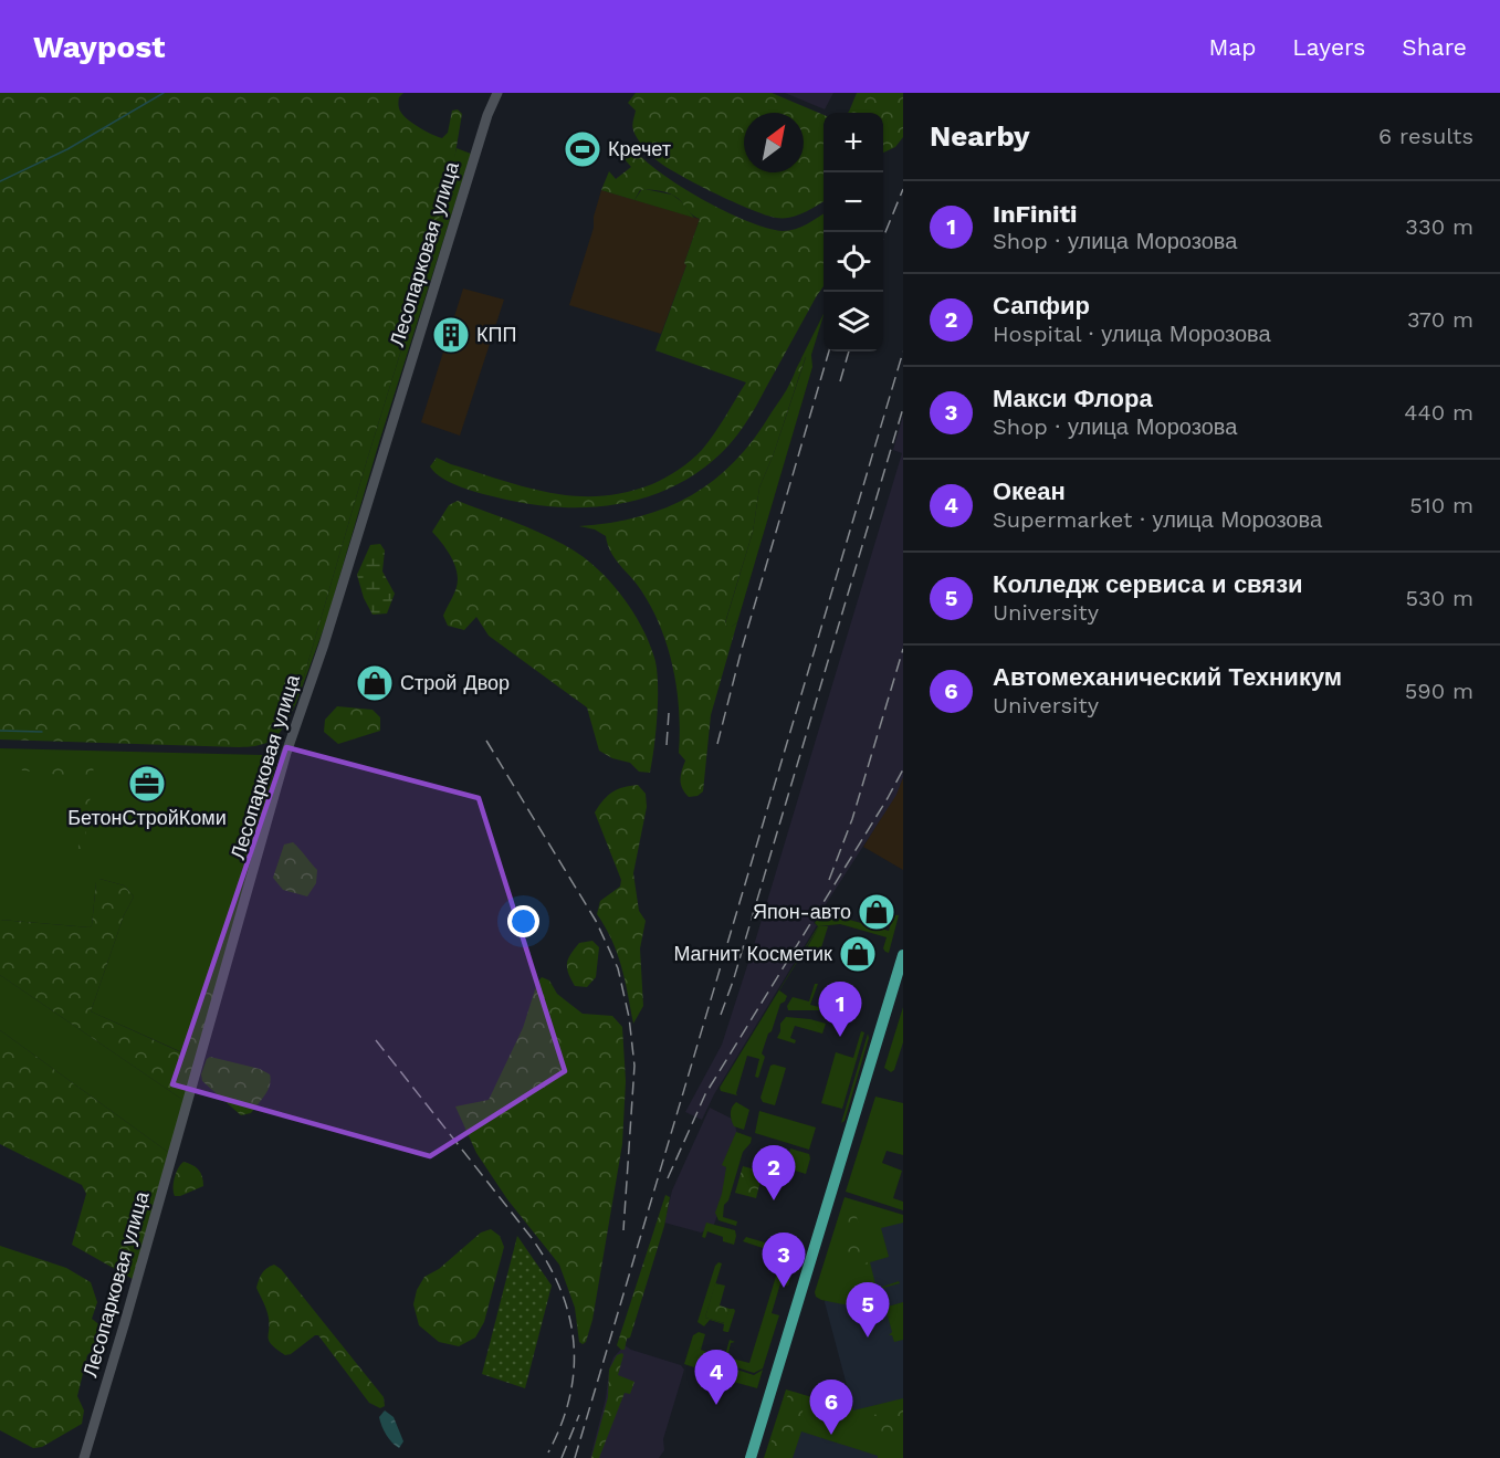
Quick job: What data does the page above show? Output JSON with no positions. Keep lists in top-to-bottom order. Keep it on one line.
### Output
{"streets":{"street":["Лесопарковая улица"]},"places":{"sports":["Кречет"],"building":["КПП"],"shop":["Строй Двор","Япон-авто","Магнит Косметик"],"office":["БетонСтройКоми"]},"north":"top right","page":{"header":"Waypost","nav":["Map","Layers","Share"],"heading":["Nearby","6 results"],"map_buttons":["+","−"],"list":[{"mark":"1","name":"InFiniti","note":"Shop · улица Морозова","value":"330 m"},{"mark":"2","name":"Сапфир","note":"Hospital · улица Морозова","value":"370 m"},{"mark":"3","name":"Макси Флора","note":"Shop · улица Морозова","value":"440 m"},{"mark":"4","name":"Океан","note":"Supermarket · улица Морозова","value":"510 m"},{"mark":"5","name":"Колледж сервиса и связи","note":"University","value":"530 m"},{"mark":"6","name":"Автомеханический Техникум","note":"University","value":"590 m"}],"pins":["1","2","3","5","4","6"]}}
